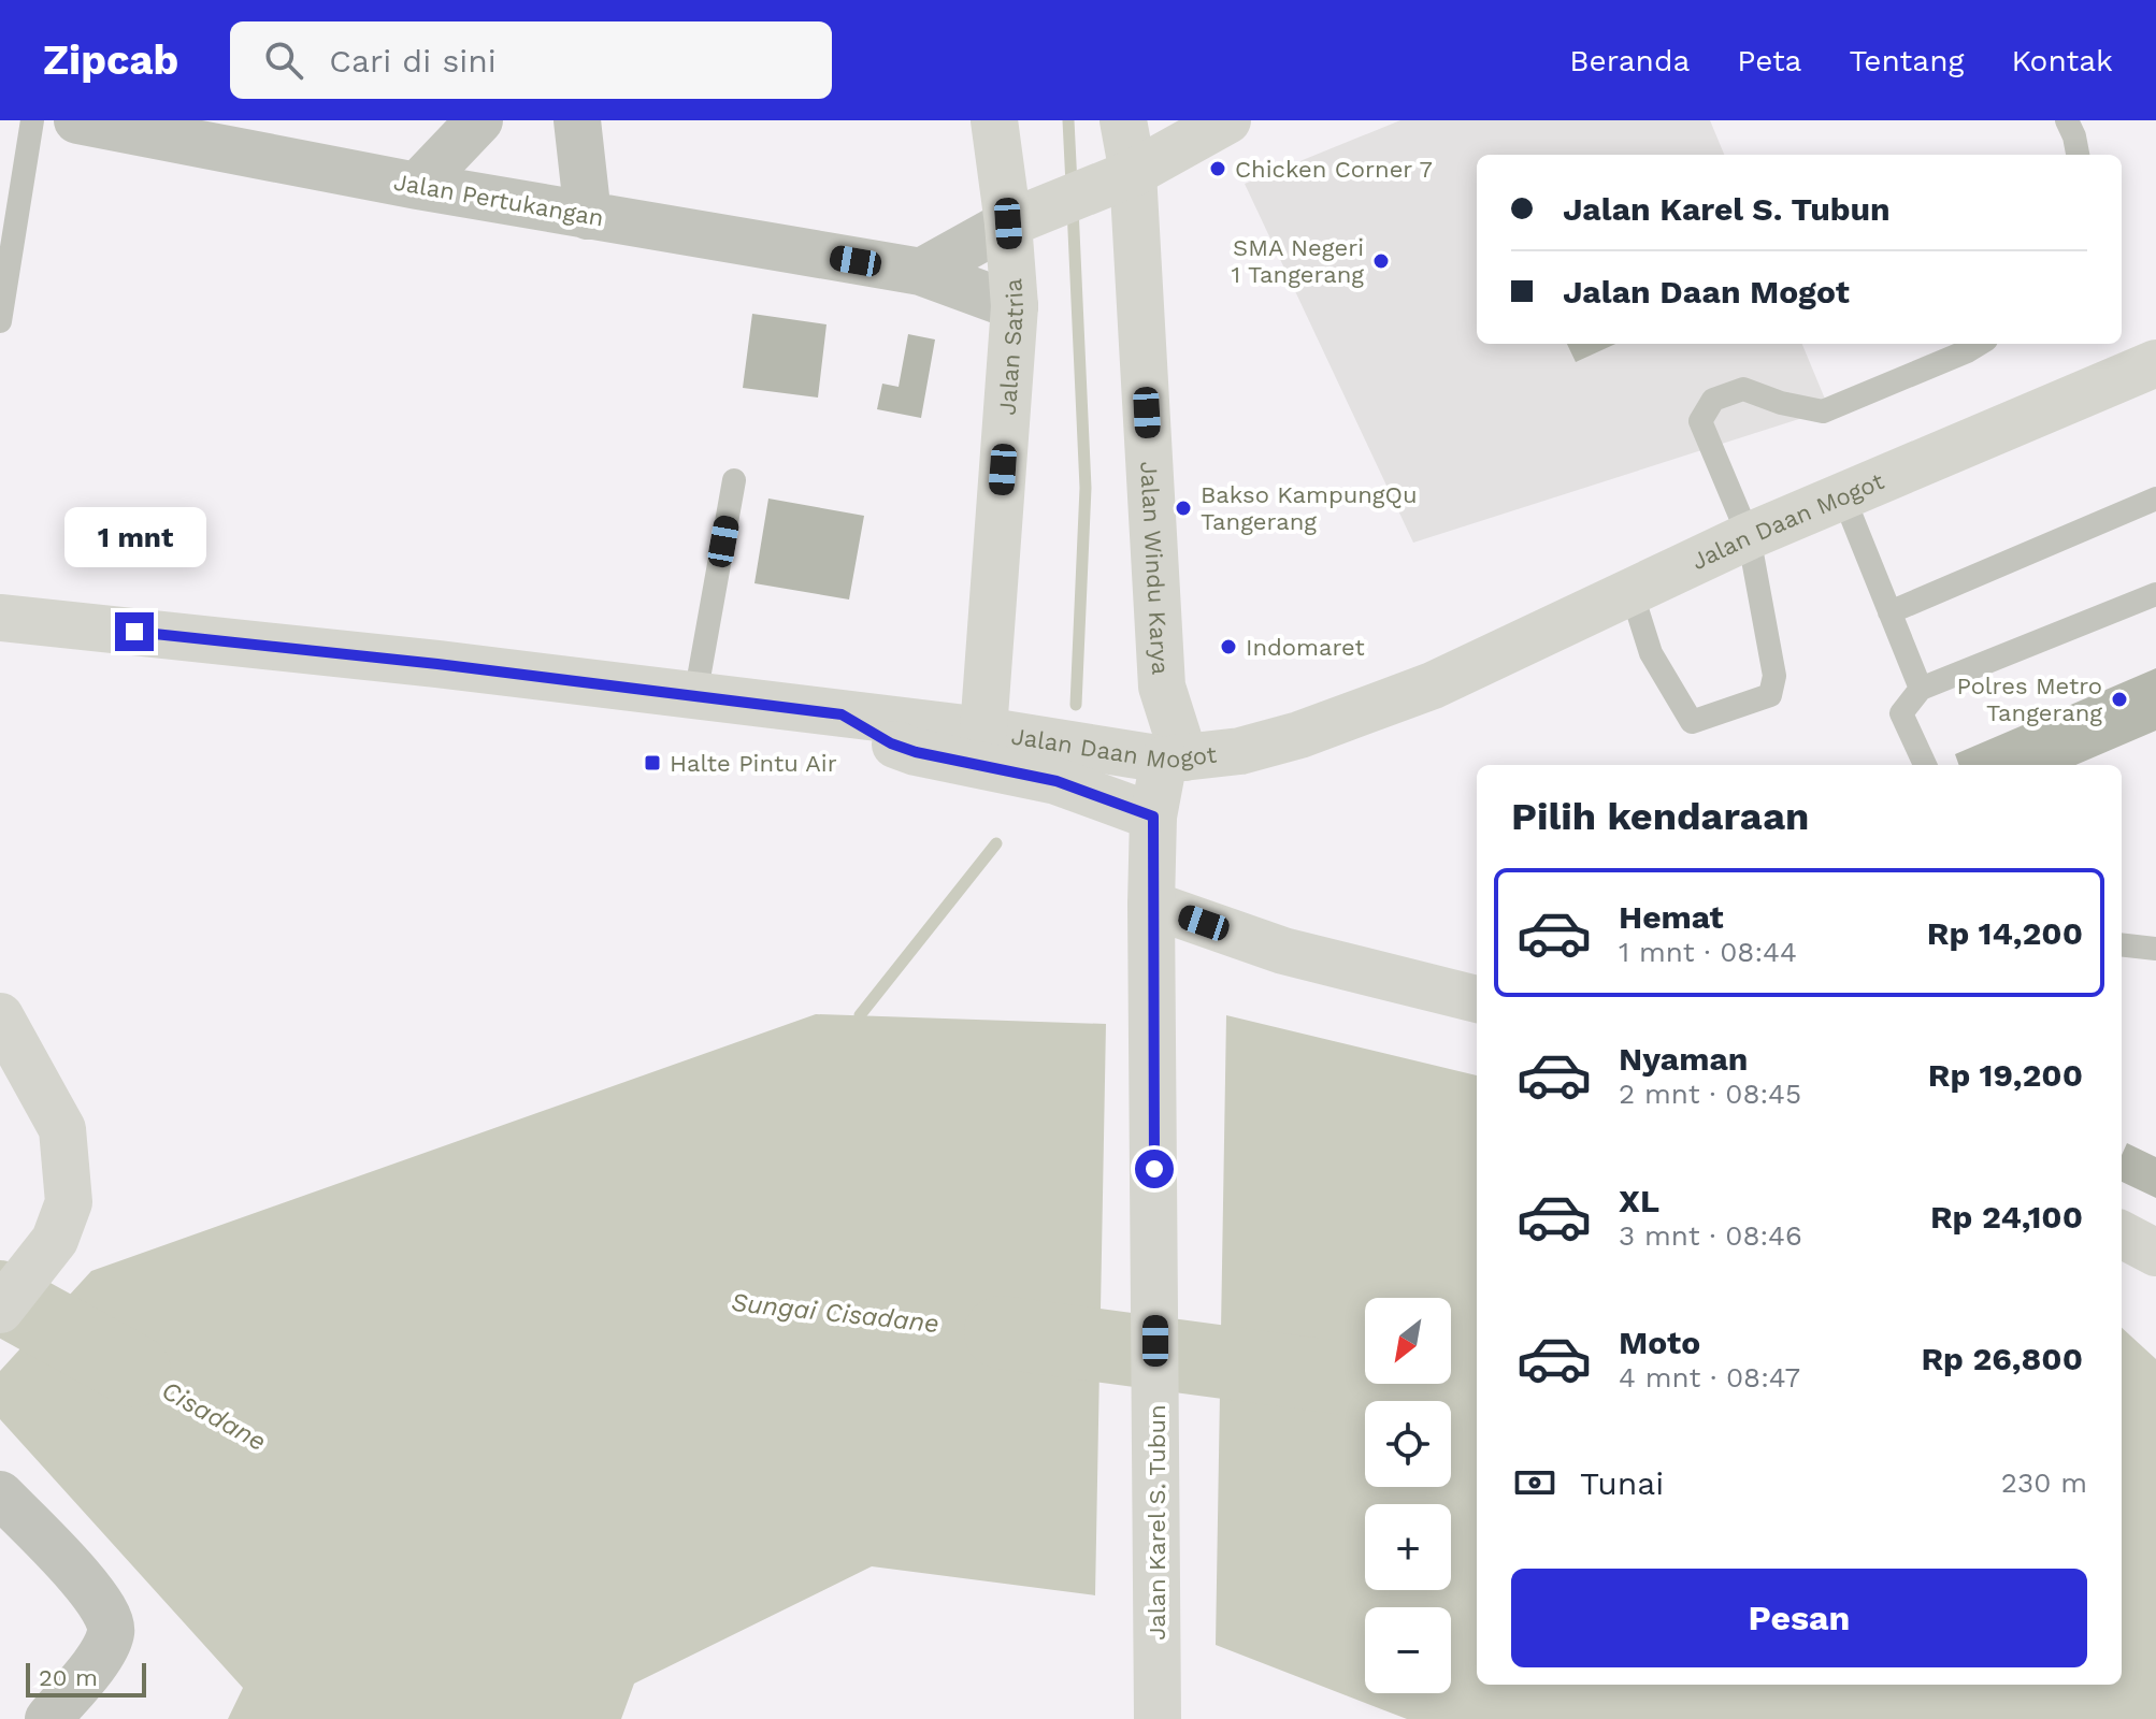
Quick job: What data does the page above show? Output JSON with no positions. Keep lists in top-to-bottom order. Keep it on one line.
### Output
{"streets":{"main road":["Jalan Satria","Jalan Daan Mogot","Jalan Windu Karya","Jalan Karel S. Tubun"],"street":["Jalan Pertukangan"]},"crossings":[["Jalan Pertukangan","Jalan Satria"],["Jalan Satria","Jalan Daan Mogot"],["Jalan Daan Mogot","Jalan Windu Karya"],["Jalan Daan Mogot","Jalan Karel S. Tubun"],["Jalan Windu Karya","Jalan Karel S. Tubun"]],"water":["Sungai Cisadane","Cisadane"],"places":{"other":["Chicken Corner 7","SMA Negeri 1 Tangerang","Bakso KampungQu Tangerang","Indomaret","Polres Metro Tangerang"],"transit":["Halte Pintu Air"]},"scale_bar":"20 m","north":"bottom left","page":{"header":"Zipcab","search":"Cari di sini","nav":["Beranda","Peta","Tentang","Kontak"],"banner":["Jalan Karel S. Tubun","Jalan Daan Mogot"],"bubble":"1 mnt","heading":"Pilih kendaraan","list":[{"name":"Hemat","note":"1 mnt · 08:44","value":"Rp 14,200"},{"name":"Nyaman","note":"2 mnt · 08:45","value":"Rp 19,200"},{"name":"XL","note":"3 mnt · 08:46","value":"Rp 24,100"},{"name":"Moto","note":"4 mnt · 08:47","value":"Rp 26,800"}],"map_buttons":["+","−"],"pay":["Tunai","230 m"],"buttons":"Pesan","scale":"20 m"}}
